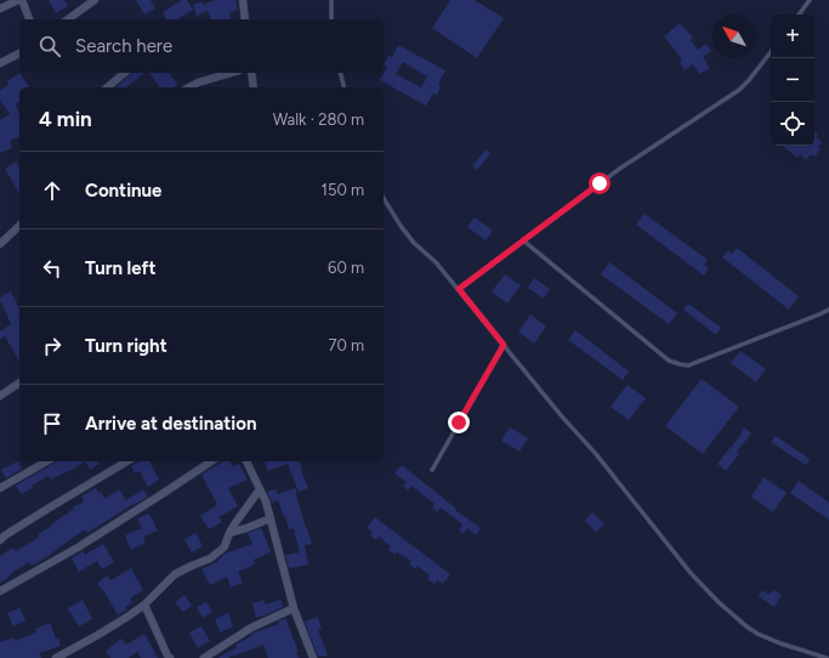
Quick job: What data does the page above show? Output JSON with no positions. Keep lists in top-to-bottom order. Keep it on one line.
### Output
{"north":"top left","page":{"map_buttons":["+","−"],"search":"Search here","heading":["4 min","Walk · 280 m"],"list":[["Continue","150 m"],["Turn left","60 m"],["Turn right","70 m"],"Arrive at destination"]}}
